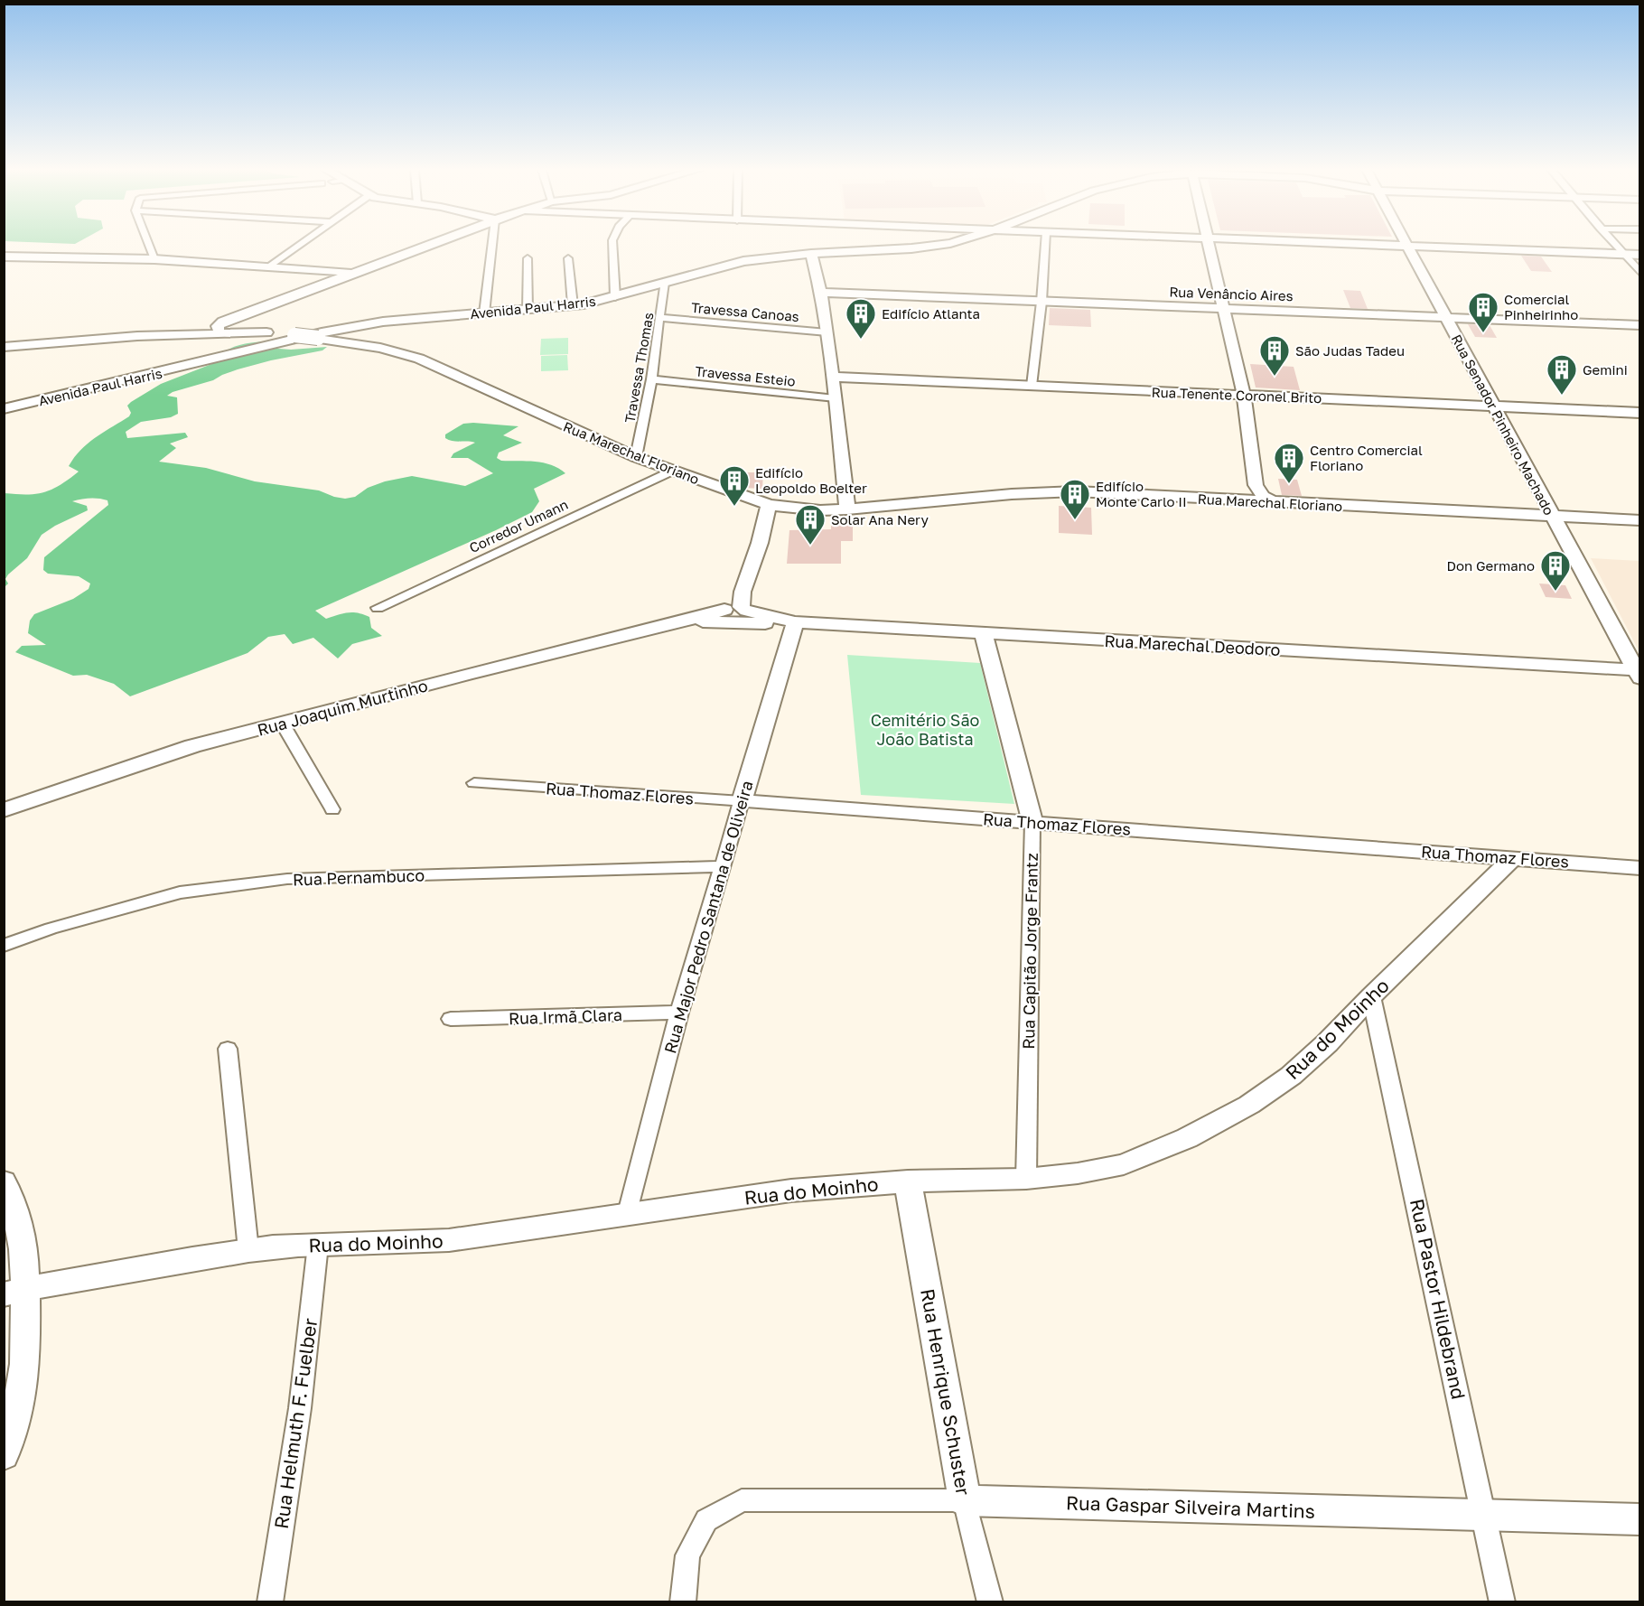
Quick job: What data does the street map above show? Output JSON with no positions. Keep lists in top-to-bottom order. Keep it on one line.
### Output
{"streets":{"main road":["Rua Venâncio Aires","Avenida Paul Harris","Rua Tenente Coronel Brito","Rua Senador Pinheiro Machado","Rua Marechal Floriano","Rua Marechal Deodoro","Rua Joaquim Murtinho","Rua Thomaz Flores","Rua Major Pedro Santana de Oliveira","Rua Capitão Jorge Frantz","Rua do Moinho","Rua Henrique Schuster","Rua Gaspar Silveira Martins"],"street":["Travessa Canoas","Travessa Thomas","Travessa Esteio","Corredor Umann","Rua Pernambuco","Rua Irmã Clara","Rua Pastor Hildebrand","Rua Helmuth F. Fuelber"]},"crossings":[["Rua Venâncio Aires","Rua Senador Pinheiro Machado"],["Avenida Paul Harris","Travessa Thomas"],["Avenida Paul Harris","Rua Marechal Floriano"],["Travessa Canoas","Travessa Thomas"],["Travessa Thomas","Travessa Esteio"],["Travessa Thomas","Rua Marechal Floriano"],["Rua Tenente Coronel Brito","Rua Senador Pinheiro Machado"],["Rua Senador Pinheiro Machado","Rua Marechal Floriano"],["Rua Senador Pinheiro Machado","Rua Marechal Deodoro"],["Rua Marechal Floriano","Corredor Umann"],["Rua Marechal Deodoro","Rua Joaquim Murtinho"],["Rua Marechal Deodoro","Rua Major Pedro Santana de Oliveira"],["Rua Marechal Deodoro","Rua Capitão Jorge Frantz"],["Rua Joaquim Murtinho","Rua Major Pedro Santana de Oliveira"],["Rua Thomaz Flores","Rua Major Pedro Santana de Oliveira"],["Rua Thomaz Flores","Rua Capitão Jorge Frantz"],["Rua Thomaz Flores","Rua do Moinho"],["Rua Pernambuco","Rua Major Pedro Santana de Oliveira"],["Rua Major Pedro Santana de Oliveira","Rua Irmã Clara"],["Rua Major Pedro Santana de Oliveira","Rua do Moinho"],["Rua Capitão Jorge Frantz","Rua do Moinho"],["Rua do Moinho","Rua Pastor Hildebrand"],["Rua do Moinho","Rua Henrique Schuster"],["Rua do Moinho","Rua Helmuth F. Fuelber"],["Rua Pastor Hildebrand","Rua Gaspar Silveira Martins"],["Rua Henrique Schuster","Rua Gaspar Silveira Martins"]],"parks":["Cemitério São João Batista"],"places":{"building":["Comercial Pinheirinho","Edifício Atlanta","São Judas Tadeu","Gemini","Centro Comercial Floriano","Edifício Leopoldo Boelter","Edifício Monte Carlo II","Solar Ana Nery","Don Germano"]}}
